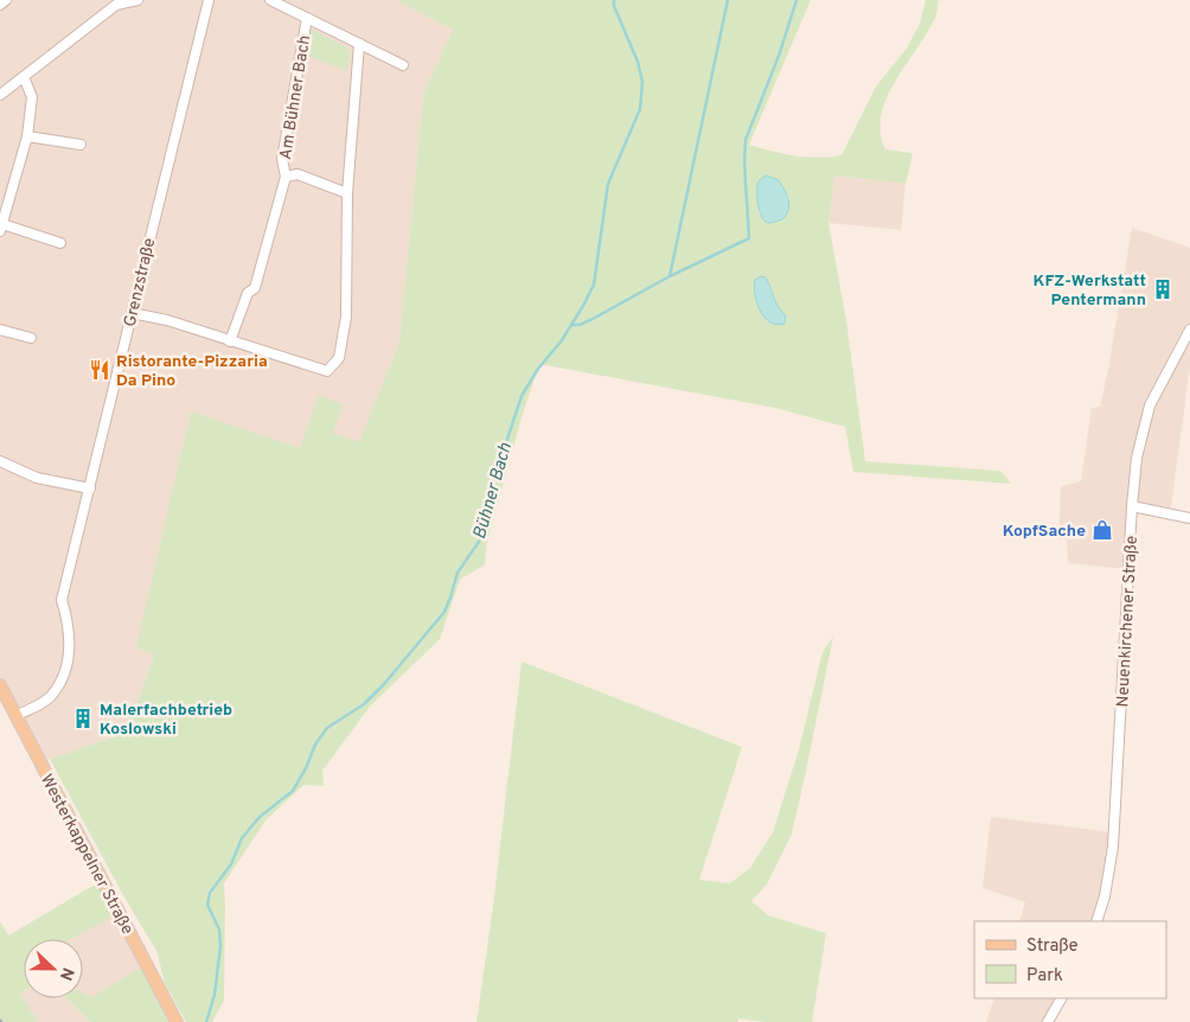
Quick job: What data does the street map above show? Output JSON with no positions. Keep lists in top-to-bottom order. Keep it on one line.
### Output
{"streets":{"main road":["Westerkappelner Straße"],"street":["Am Bühner Bach","Grenzstraße","Neuenkirchener Straße"]},"crossings":[["Grenzstraße","Westerkappelner Straße"]],"water":["Bühner Bach"],"places":{"building":["KFZ-Werkstatt Pentermann","Malerfachbetrieb Koslowski"],"restaurant":["Ristorante-Pizzaria Da Pino"],"shop":["KopfSache"]},"legend":["Straße","Park"],"north":"right"}
